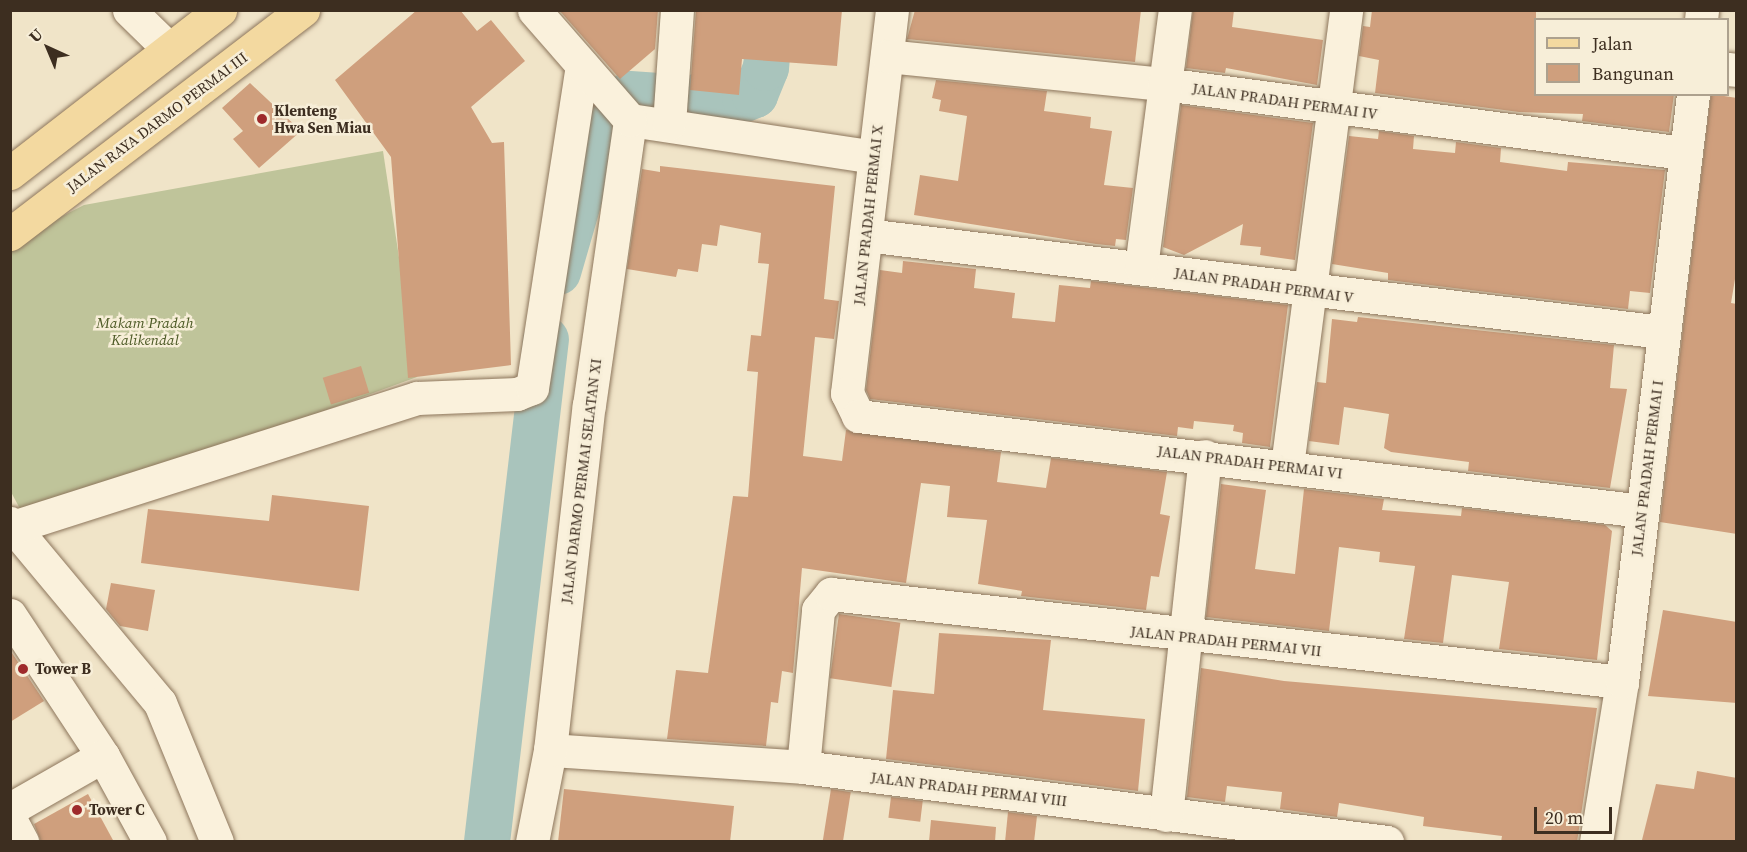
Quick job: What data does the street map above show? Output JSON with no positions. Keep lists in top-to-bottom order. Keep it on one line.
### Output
{"streets":{"main road":["JALAN RAYA DARMO PERMAI III"],"street":["JALAN PRADAH PERMAI IV","JALAN PRADAH PERMAI X","JALAN PRADAH PERMAI V","JALAN PRADAH PERMAI VI","JALAN PRADAH PERMAI I","JALAN DARMO PERMAI SELATAN XI","JALAN PRADAH PERMAI VII","JALAN PRADAH PERMAI VIII"]},"crossings":[["JALAN PRADAH PERMAI IV","JALAN PRADAH PERMAI X"],["JALAN PRADAH PERMAI IV","JALAN PRADAH PERMAI I"],["JALAN PRADAH PERMAI X","JALAN PRADAH PERMAI V"],["JALAN PRADAH PERMAI X","JALAN PRADAH PERMAI VI"],["JALAN PRADAH PERMAI V","JALAN PRADAH PERMAI I"],["JALAN PRADAH PERMAI VI","JALAN PRADAH PERMAI I"],["JALAN PRADAH PERMAI I","JALAN PRADAH PERMAI VII"],["JALAN DARMO PERMAI SELATAN XI","JALAN PRADAH PERMAI VIII"],["JALAN PRADAH PERMAI VII","JALAN PRADAH PERMAI VIII"]],"parks":["Makam Pradah Kalikendal"],"places":["Klenteng Hwa Sen Miau","Tower B","Tower C"],"legend":["Jalan","Bangunan"],"scale_bar":"20 m","north":"top left"}
